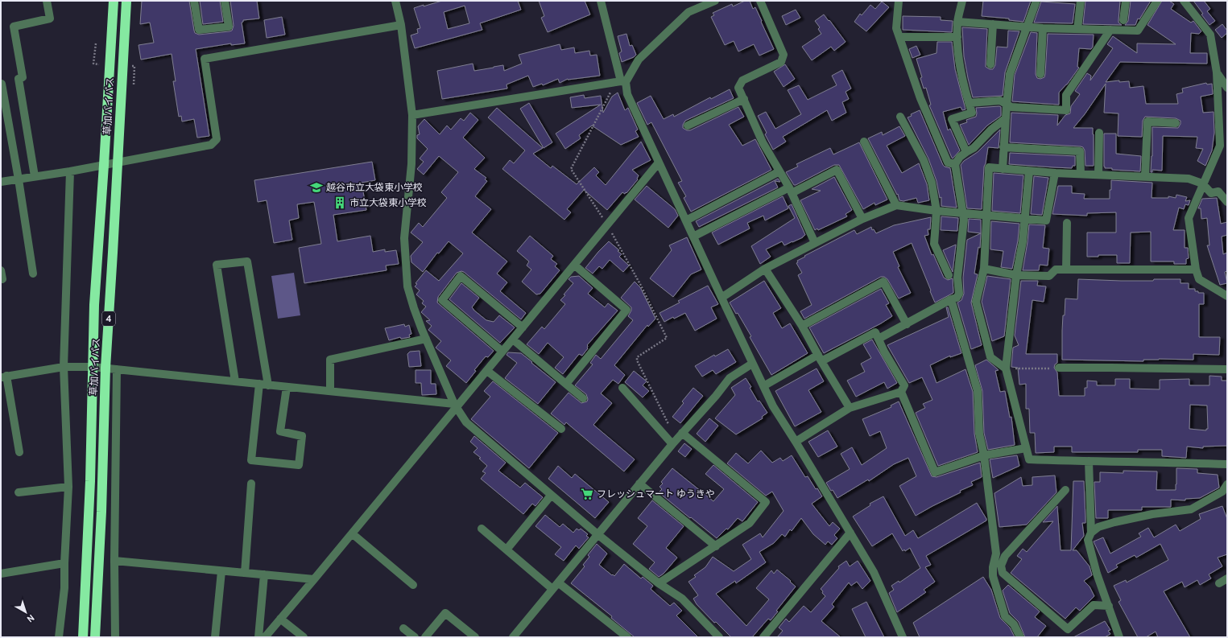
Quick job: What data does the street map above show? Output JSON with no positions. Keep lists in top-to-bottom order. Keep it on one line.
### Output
{"streets":{"highway":["草加バイパス","4"]},"places":{"school or university":["越谷市立大袋東小学校"],"building":["市立大袋東小学校"],"supermarket":["フレッシュマート ゆうきや"]},"north":"bottom right"}
